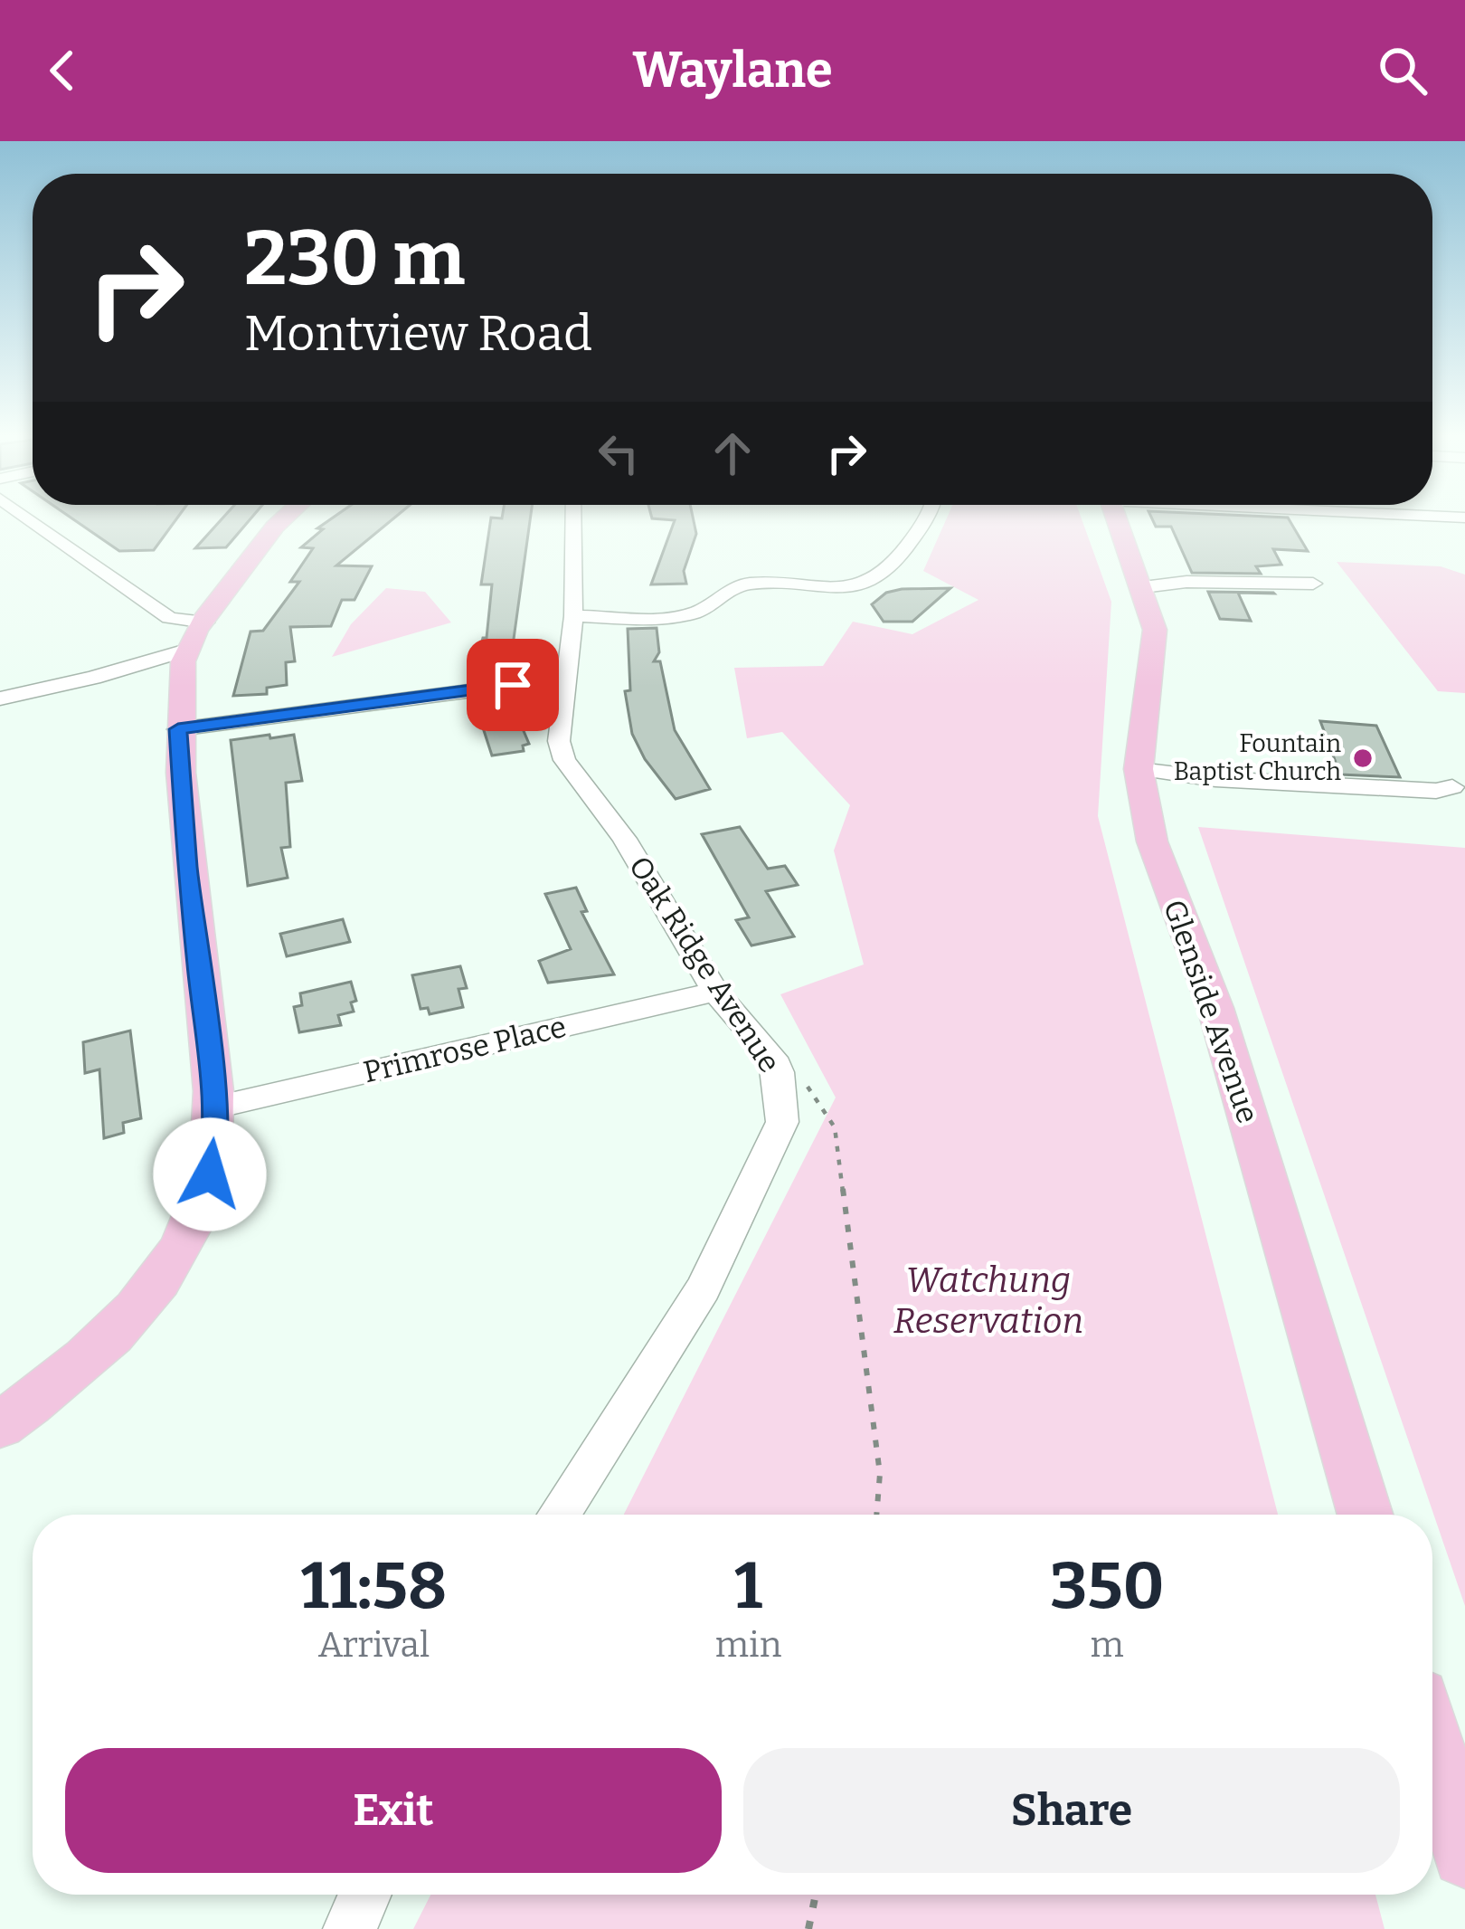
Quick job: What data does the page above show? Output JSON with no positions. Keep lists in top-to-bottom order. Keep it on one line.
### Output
{"streets":{"main road":["Glenside Avenue"],"street":["Oak Ridge Avenue","Primrose Place"]},"crossings":[["Oak Ridge Avenue","Primrose Place"]],"parks":["Watchung Reservation"],"places":["Fountain Baptist Church"],"page":{"header":"Waylane","turn":["230 m","Montview Road"],"eta":["11:58","Arrival","1","min","350","m"],"buttons":["Exit","Share"]}}
